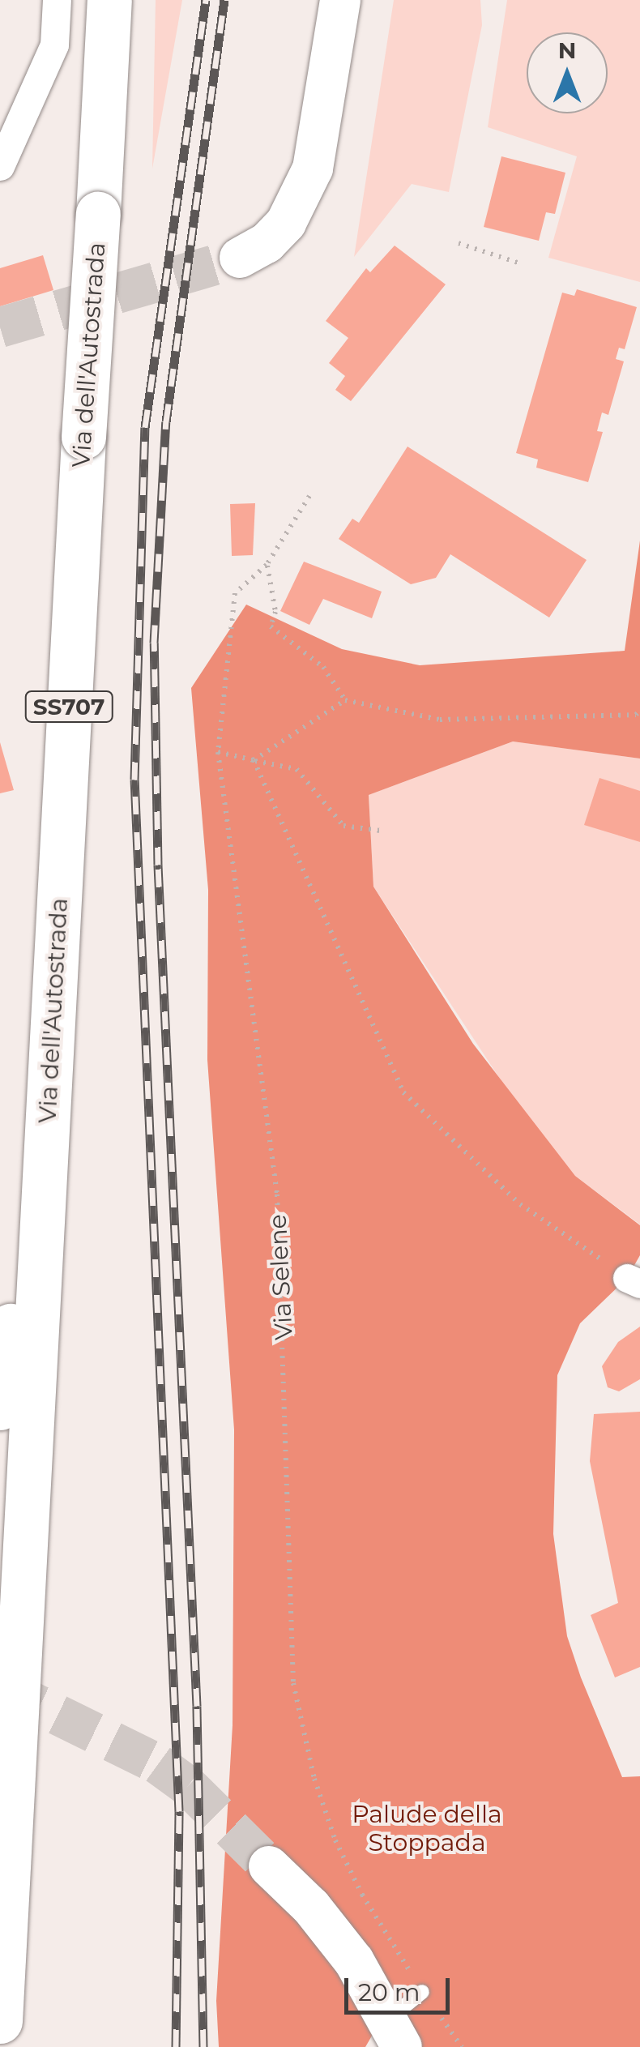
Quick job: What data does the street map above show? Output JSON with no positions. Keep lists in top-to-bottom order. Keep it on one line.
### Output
{"streets":{"highway":["Via dell'Autostrada","SS707"],"path":["Via Selene"]},"parks":["Palude della Stoppada"],"scale_bar":"20 m","north":"top"}
